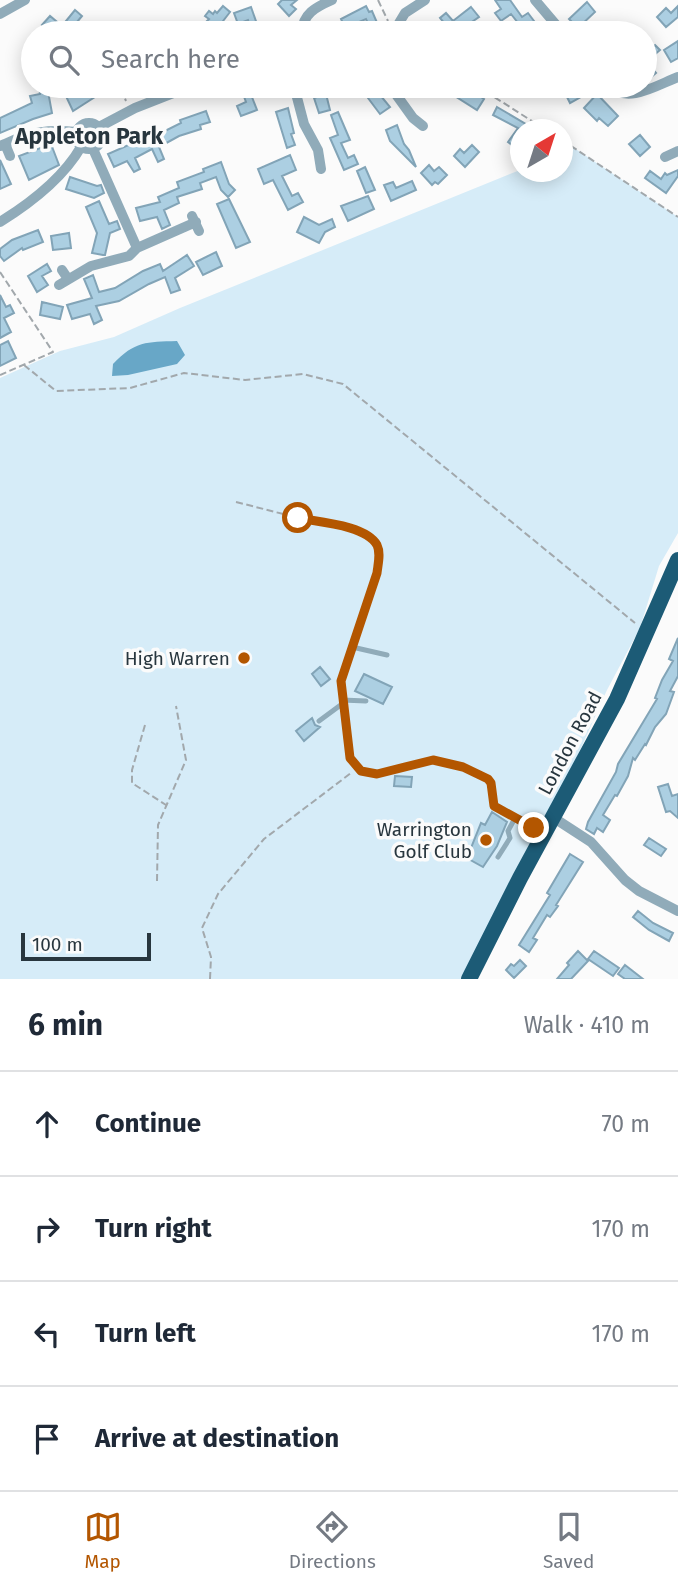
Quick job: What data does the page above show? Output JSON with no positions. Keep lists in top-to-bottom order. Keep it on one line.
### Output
{"streets":{"highway":["London Road"]},"districts":["Appleton Park"],"places":["High Warren","Warrington Golf Club"],"scale_bar":"100 m","north":"top right","page":{"search":"Search here","scale":"100 m","heading":["6 min","Walk · 410 m"],"list":[["Continue","70 m"],["Turn right","170 m"],["Turn left","170 m"],"Arrive at destination"],"nav":["Map","Directions","Saved"]}}
